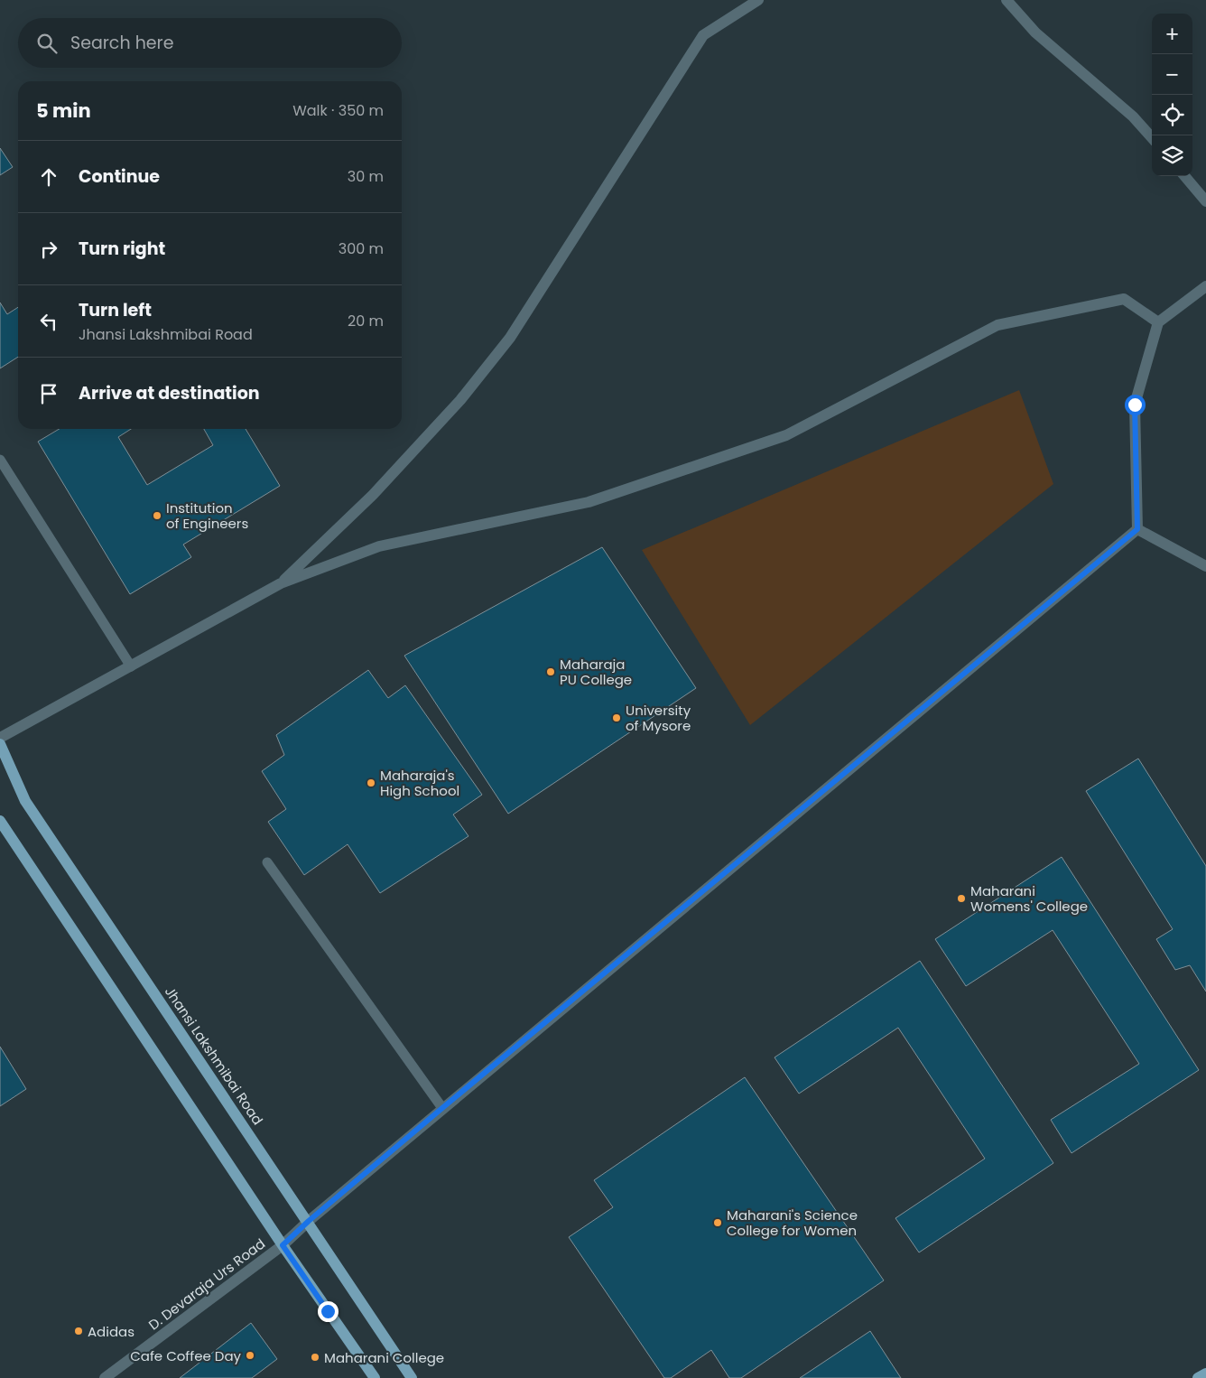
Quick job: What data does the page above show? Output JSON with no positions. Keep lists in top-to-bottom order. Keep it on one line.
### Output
{"streets":{"main road":["Jhansi Lakshmibai Road"],"street":["D. Devaraja Urs Road"]},"crossings":[["Jhansi Lakshmibai Road","D. Devaraja Urs Road"]],"places":["Institution of Engineers","Maharaja PU College","University of Mysore","Maharaja's High School","Maharani Womens' College","Maharani's Science College for Women","Adidas","Cafe Coffee Day","Maharani College"],"page":{"map_buttons":["+","−"],"search":"Search here","heading":["5 min","Walk · 350 m"],"list":[["Continue","30 m"],["Turn right","300 m"],["Turn left","Jhansi Lakshmibai Road","20 m"],"Arrive at destination"]}}
